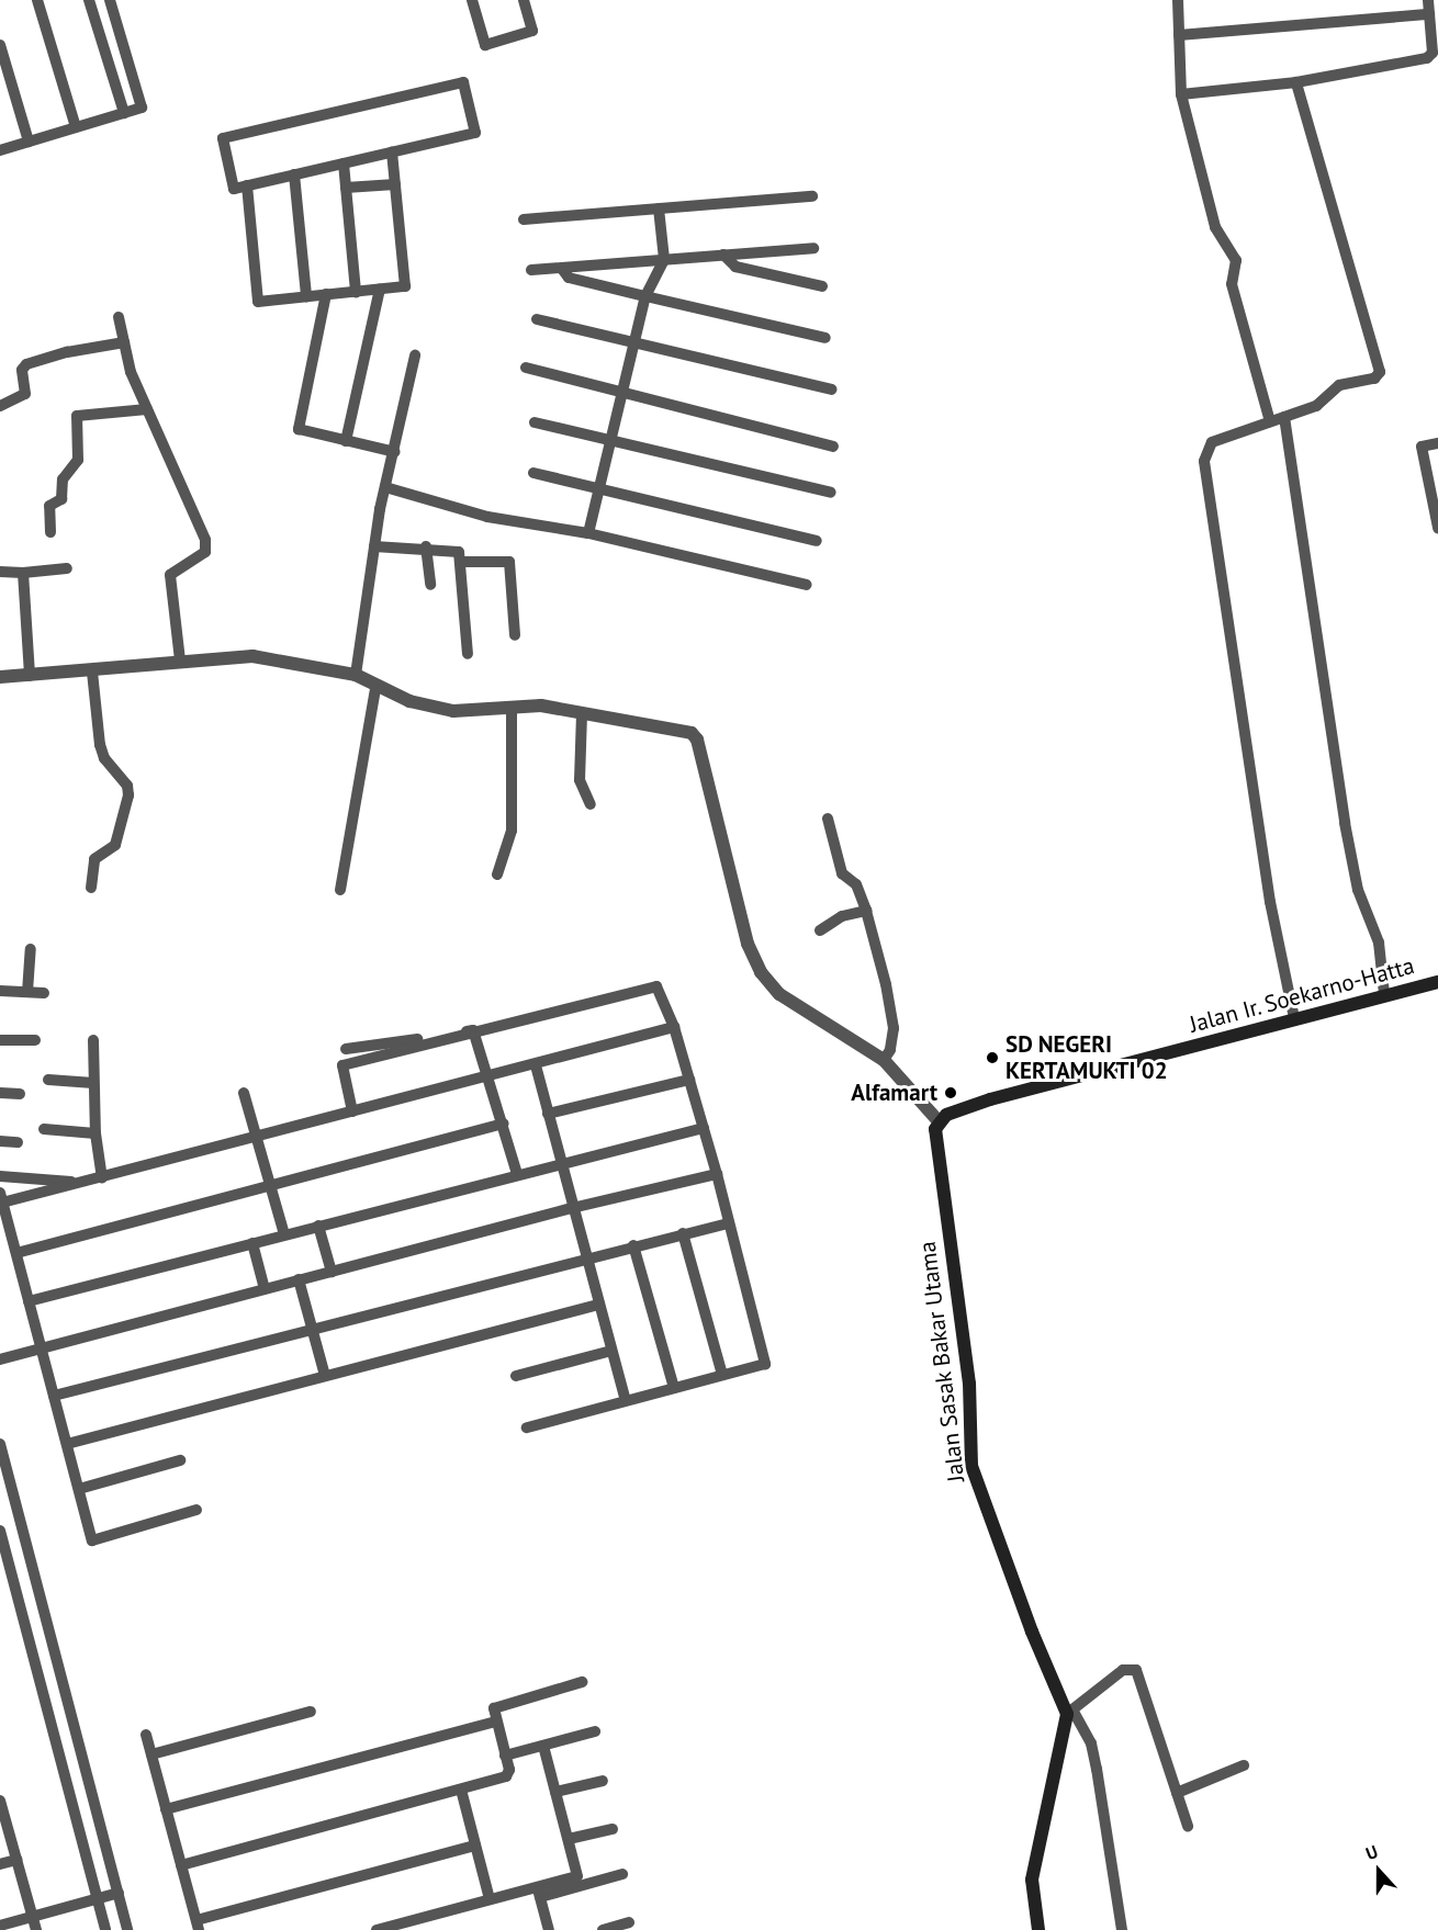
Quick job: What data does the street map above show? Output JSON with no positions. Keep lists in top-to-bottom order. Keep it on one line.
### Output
{"streets":{"main road":["Jalan Ir. Soekarno-Hatta","Jalan Sasak Bakar Utama"]},"crossings":[["Jalan Ir. Soekarno-Hatta","Jalan Sasak Bakar Utama"]],"places":["SD NEGERI KERTAMUKTI 02","Alfamart"],"north":"top"}
